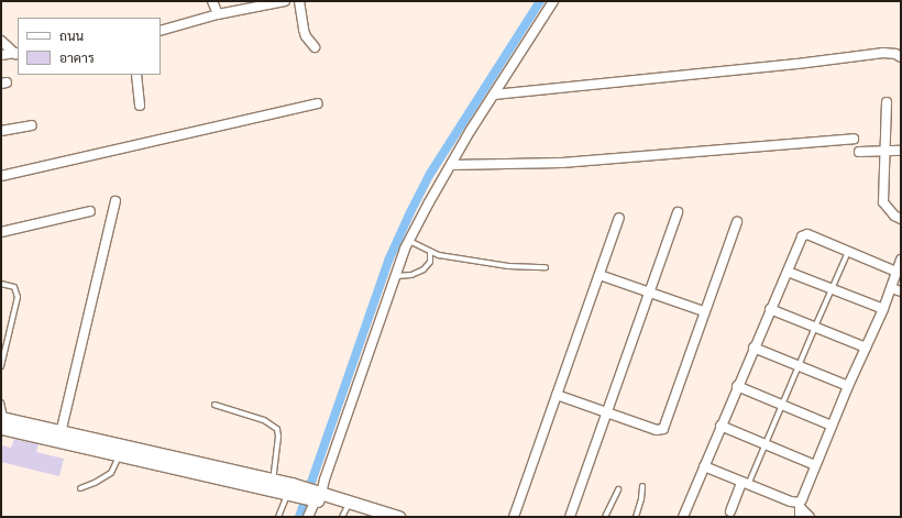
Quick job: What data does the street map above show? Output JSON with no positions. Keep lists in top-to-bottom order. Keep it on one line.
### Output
{"legend":["ถนน","อาคาร"]}
